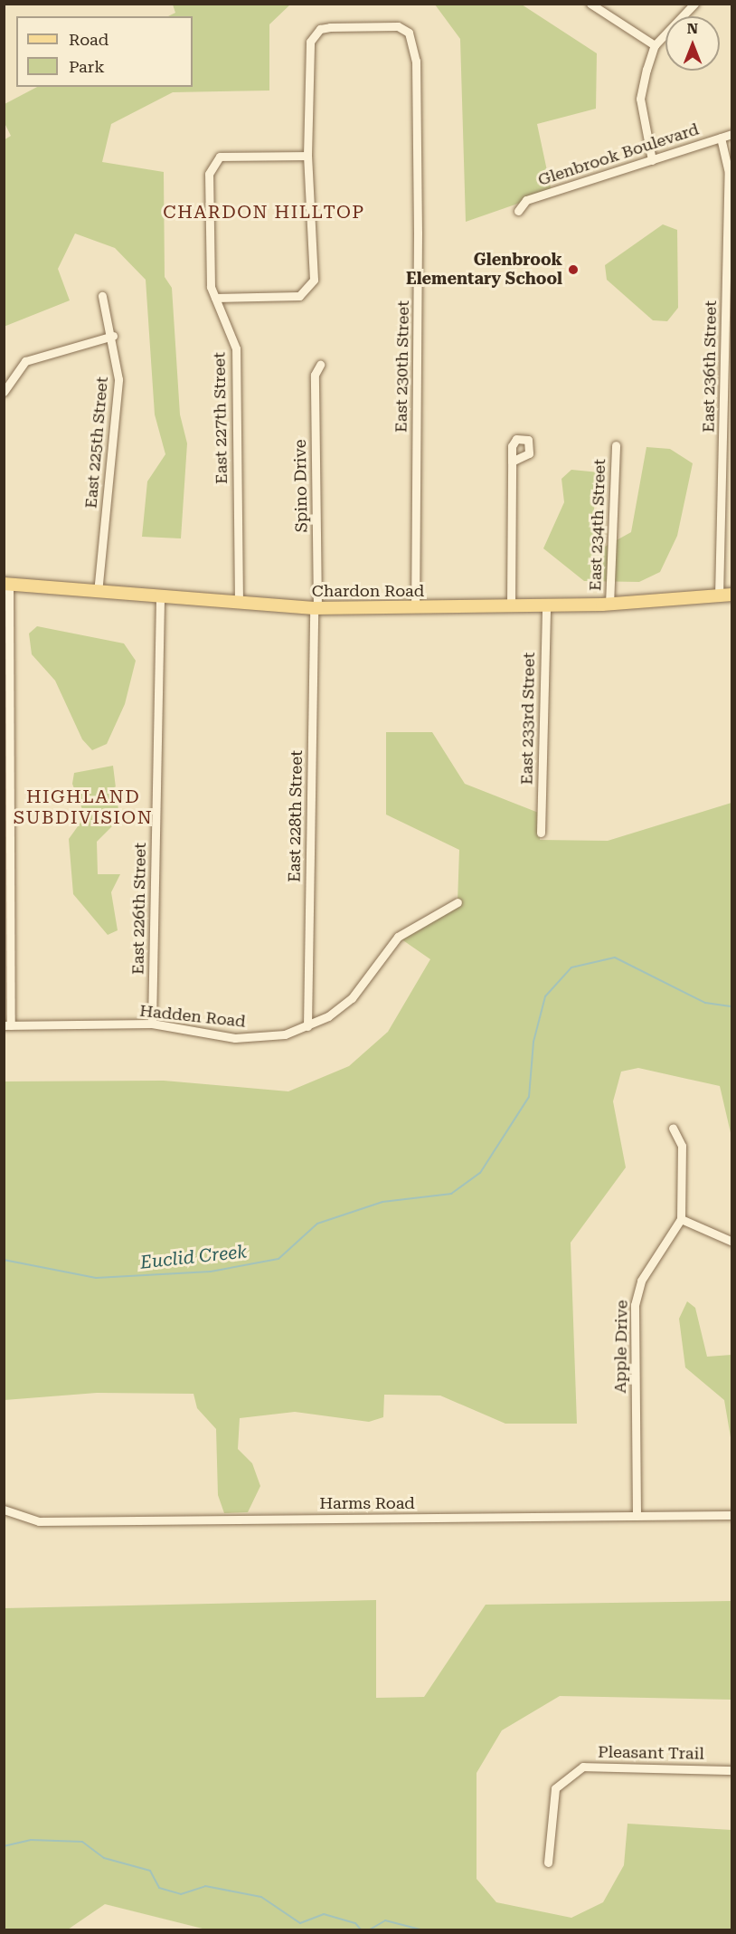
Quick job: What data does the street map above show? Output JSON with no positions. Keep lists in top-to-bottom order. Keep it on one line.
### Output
{"streets":{"main road":["Chardon Road"],"street":["Glenbrook Boulevard","East 230th Street","East 236th Street","East 227th Street","East 225th Street","Spino Drive","East 234th Street","East 233rd Street","East 228th Street","East 226th Street","Hadden Road","Apple Drive","Harms Road","Pleasant Trail"]},"crossings":[["Glenbrook Boulevard","East 236th Street"],["East 230th Street","East 227th Street"],["East 230th Street","Chardon Road"],["East 236th Street","Chardon Road"],["East 227th Street","Chardon Road"],["East 225th Street","Chardon Road"],["Spino Drive","Chardon Road"],["Spino Drive","East 228th Street"],["East 234th Street","Chardon Road"],["Chardon Road","East 233rd Street"],["Chardon Road","East 228th Street"],["Chardon Road","East 226th Street"],["East 228th Street","Hadden Road"],["East 226th Street","Hadden Road"],["Apple Drive","Harms Road"]],"districts":["CHARDON HILLTOP","HIGHLAND SUBDIVISION"],"water":["Euclid Creek"],"places":["Glenbrook Elementary School"],"legend":["Road","Park"],"north":"top"}
